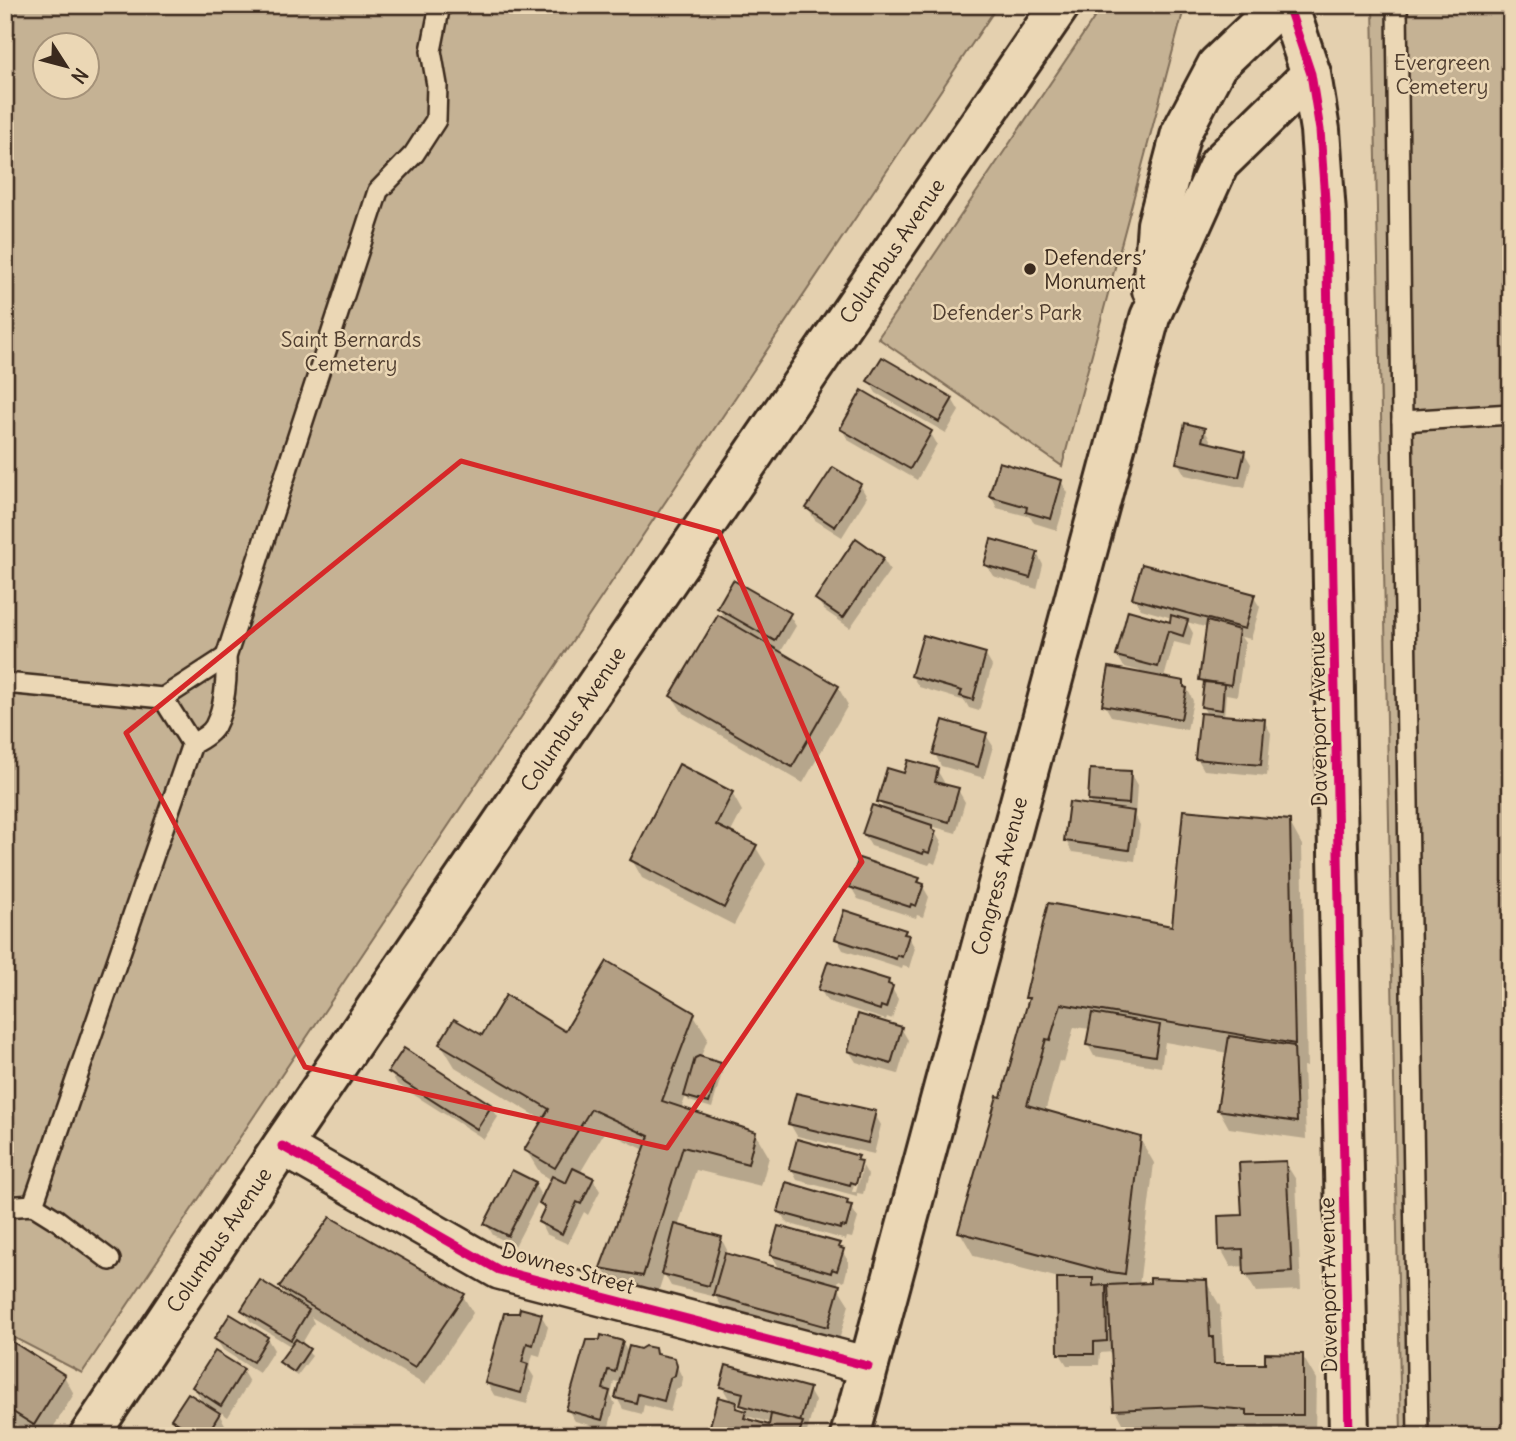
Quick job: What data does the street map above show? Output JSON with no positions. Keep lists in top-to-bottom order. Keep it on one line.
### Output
{"streets":{"main road":["Columbus Avenue","Davenport Avenue","Congress Avenue"],"street":["Downes Street"]},"crossings":[["Columbus Avenue","Downes Street"],["Davenport Avenue","Congress Avenue"],["Congress Avenue","Downes Street"]],"parks":["Evergreen Cemetery","Defender's Park","Saint Bernards Cemetery"],"places":["Defenders’ Monument"],"north":"bottom right"}
